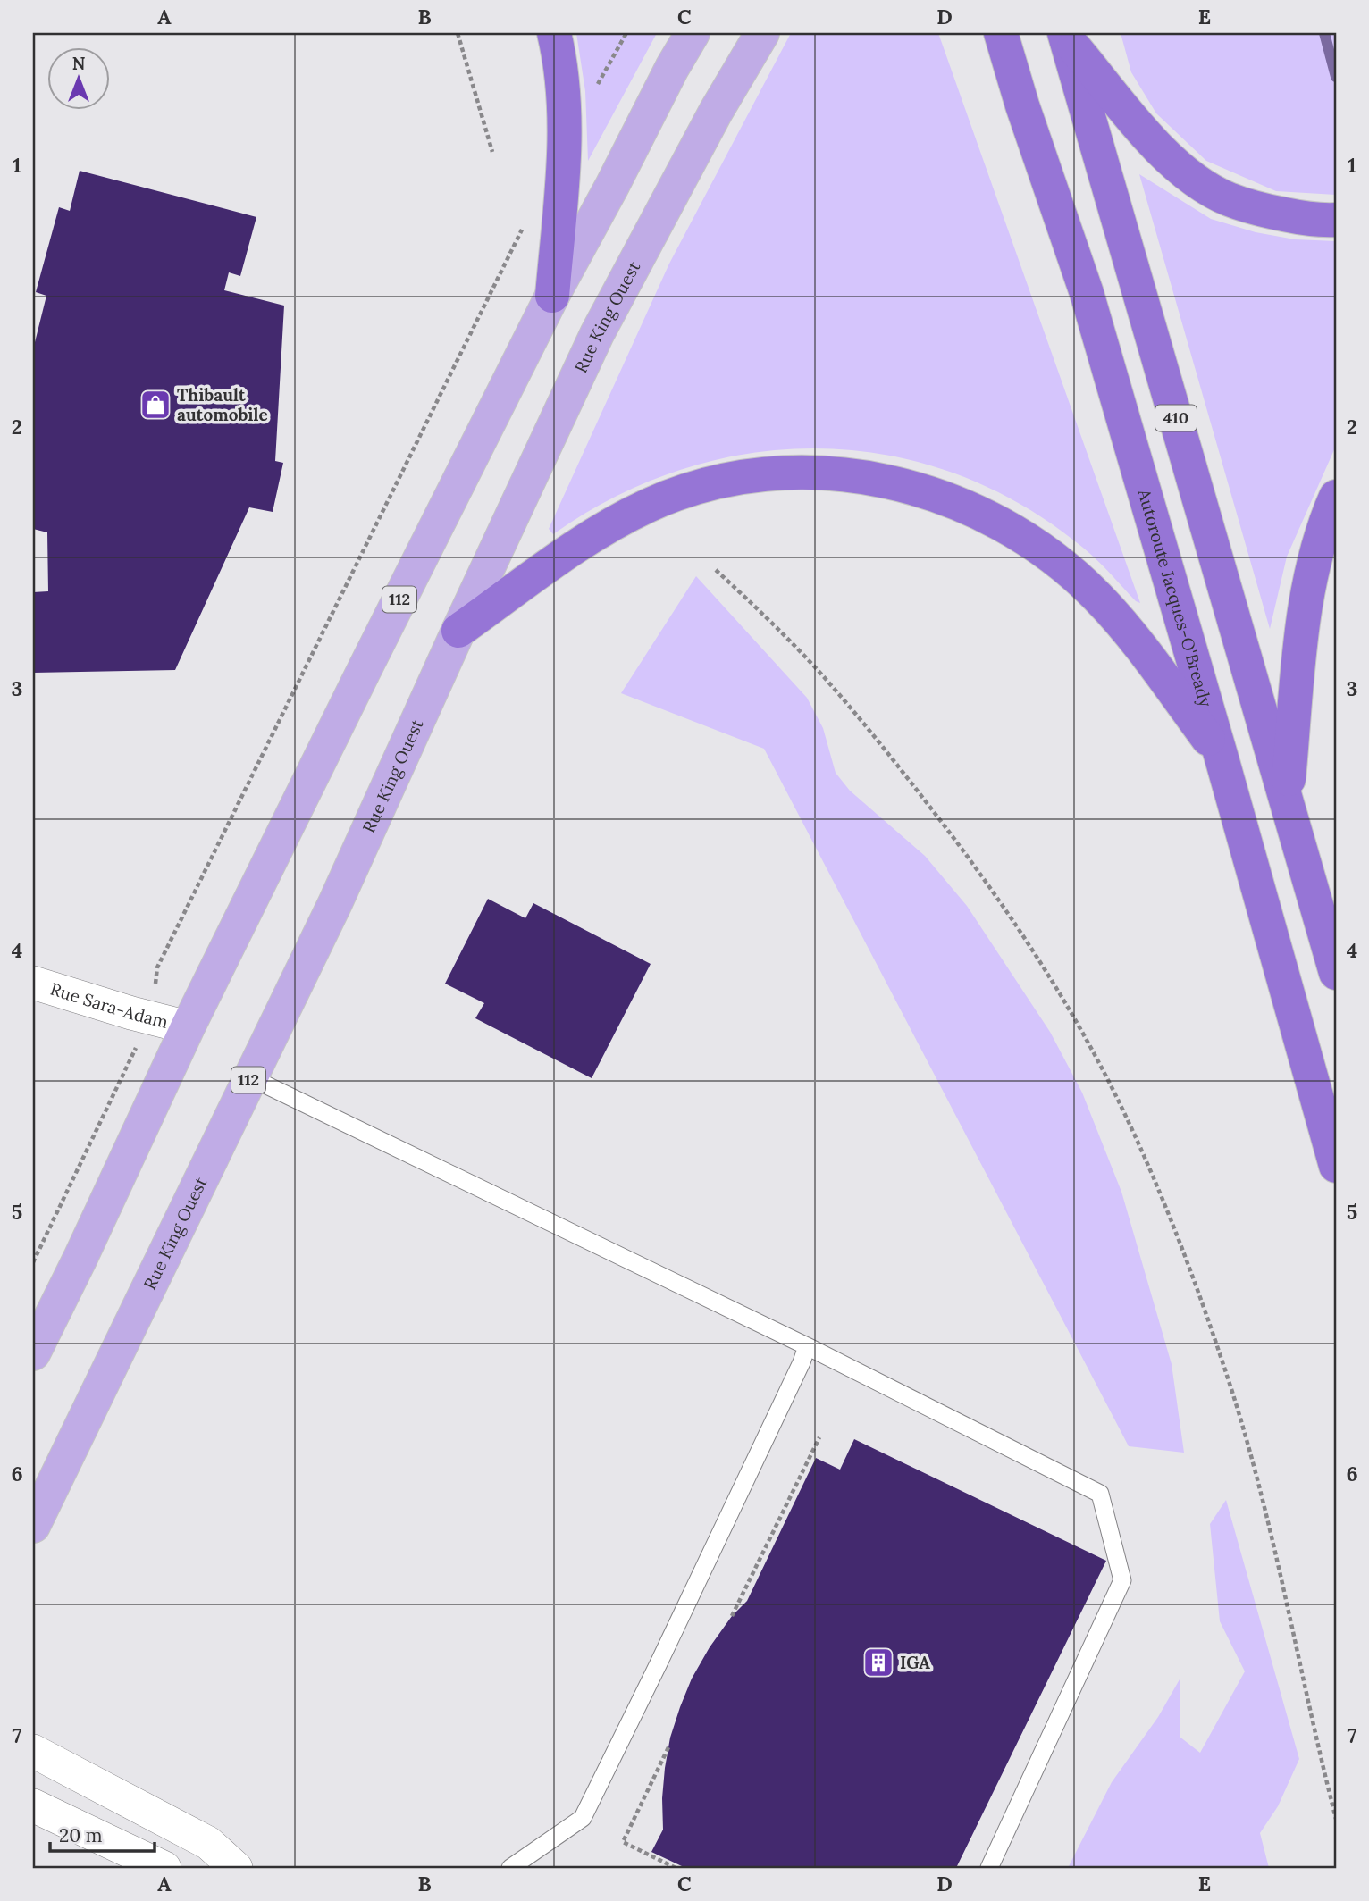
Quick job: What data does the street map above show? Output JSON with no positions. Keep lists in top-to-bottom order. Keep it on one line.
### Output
{"streets":{"highway":["410","Autoroute Jacques-O'Bready"],"main road":["Rue King Ouest","112"],"street":["Rue Sara-Adam"]},"crossings":[["112","Rue Sara-Adam"]],"places":{"shop":["Thibault automobile"],"building":["IGA"]},"scale_bar":"20 m","north":"top","grid":{"columns":["A","B","C","D","E"],"rows":["1","2","3","4","5","6","7"]}}
